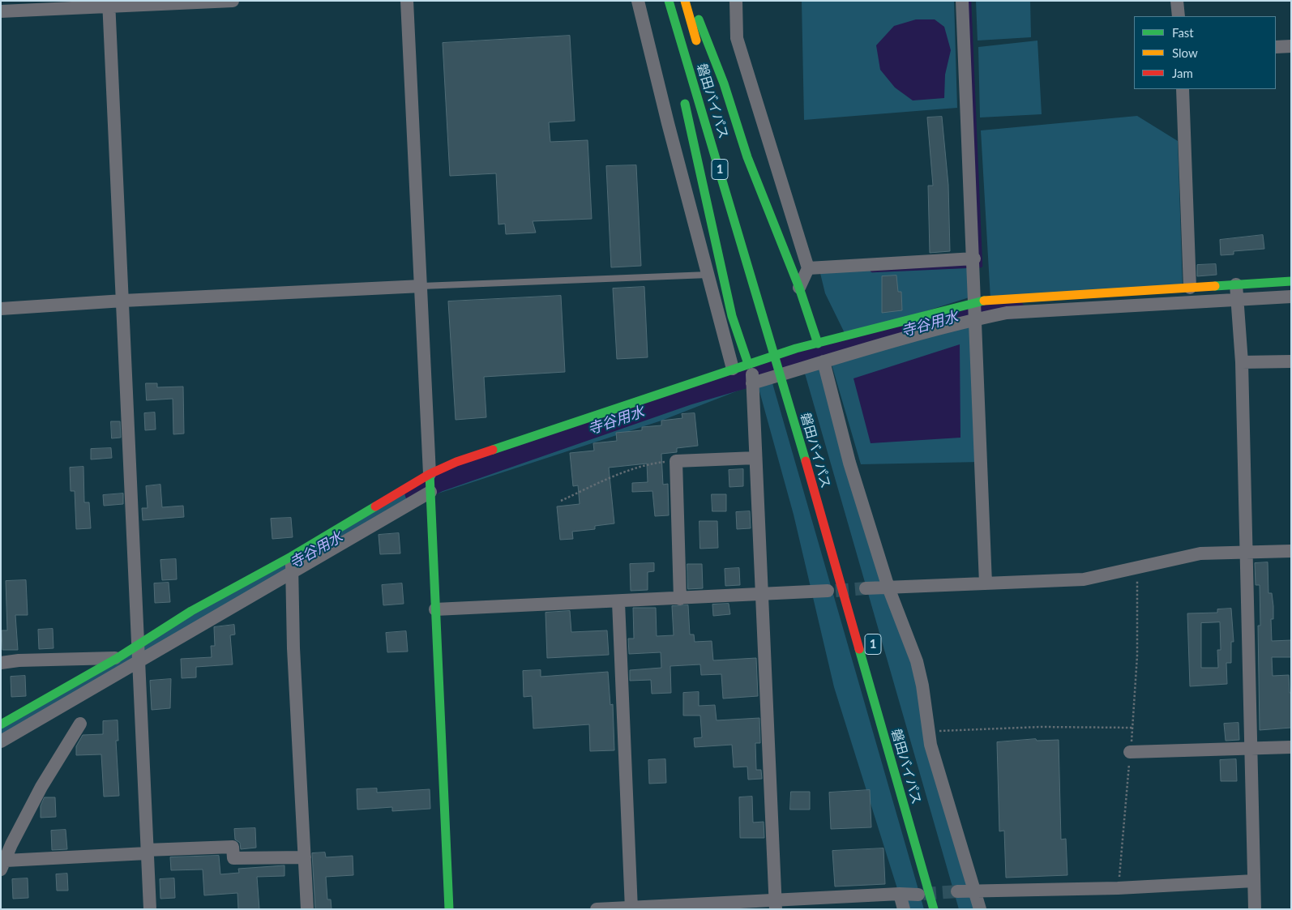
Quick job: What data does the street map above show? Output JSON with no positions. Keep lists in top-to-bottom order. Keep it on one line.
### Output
{"streets":{"main road":["磐田バイパス","1"]},"water":["寺谷用水"],"legend":["Fast","Slow","Jam"]}
